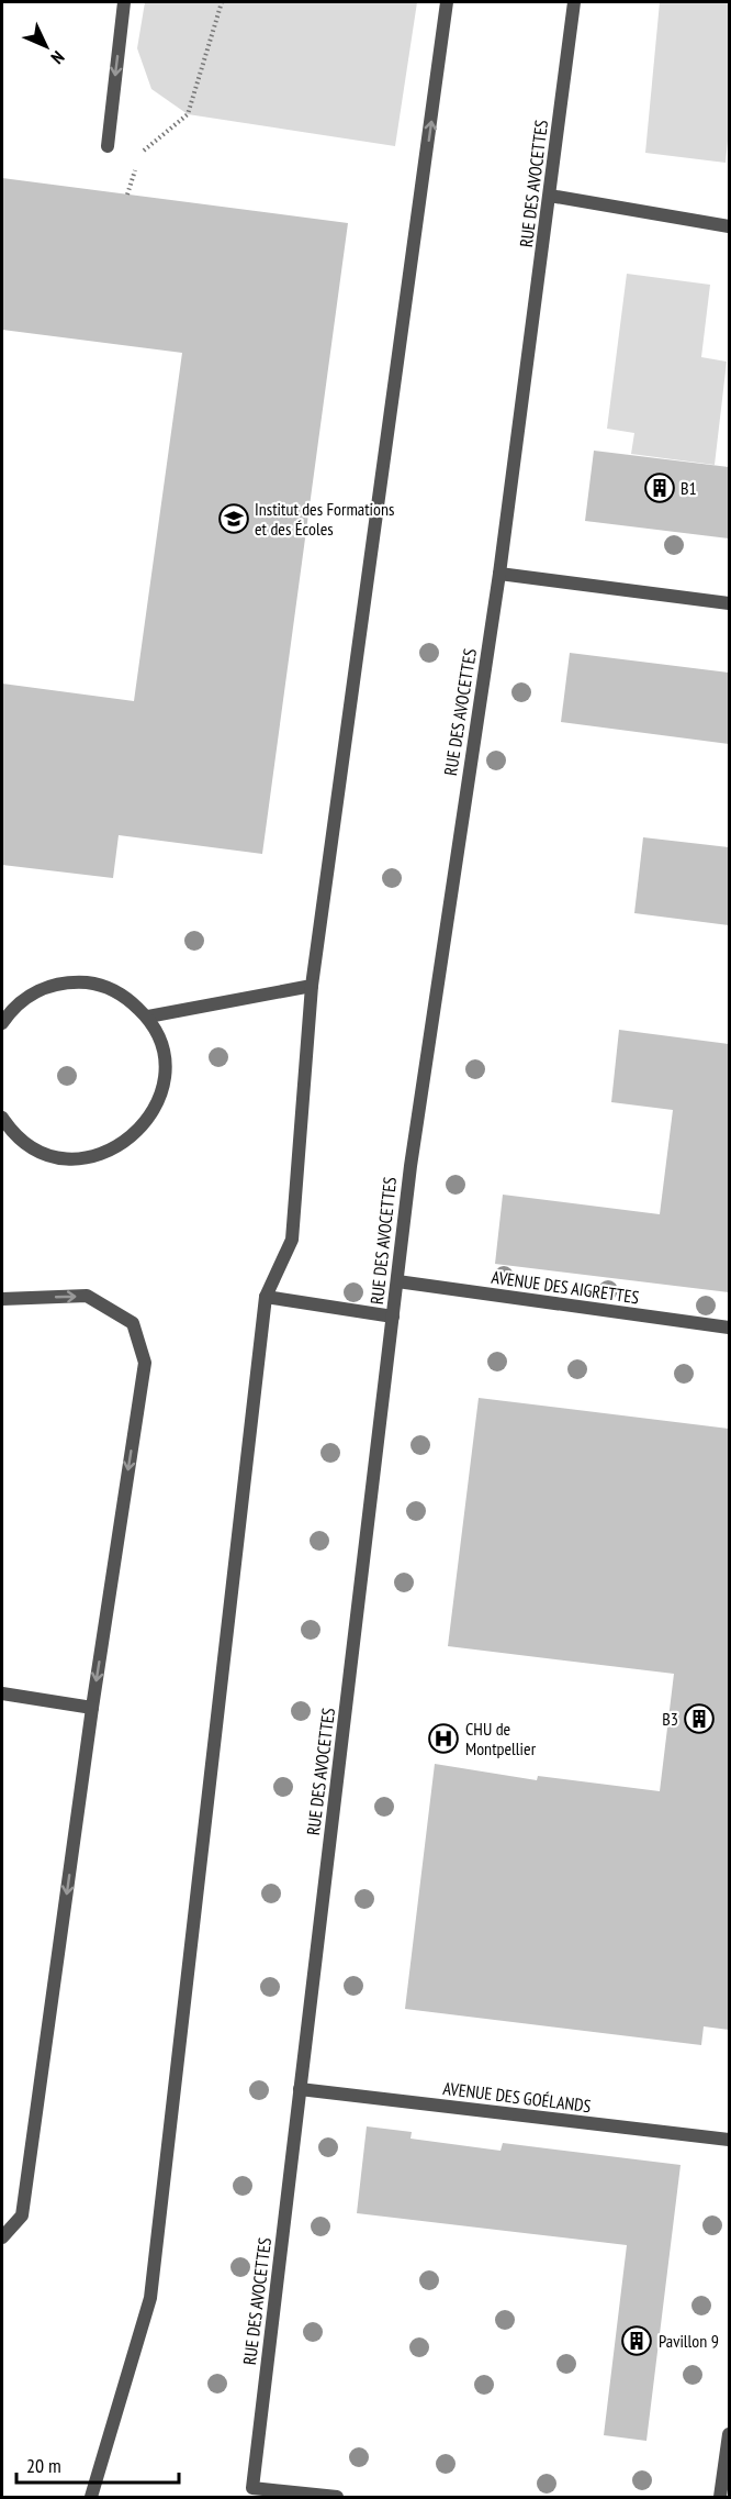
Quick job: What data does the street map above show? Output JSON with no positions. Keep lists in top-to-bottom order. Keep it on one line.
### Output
{"streets":{"lane":["RUE DES AVOCETTES","AVENUE DES AIGRETTES","AVENUE DES GOÉLANDS"]},"crossings":[["RUE DES AVOCETTES","AVENUE DES AIGRETTES"],["RUE DES AVOCETTES","AVENUE DES GOÉLANDS"]],"places":{"building":["B1","B3","Pavillon 9"],"school or university":["Institut des Formations et des Écoles"],"hospital":["CHU de Montpellier"]},"scale_bar":"20 m","north":"bottom right"}
